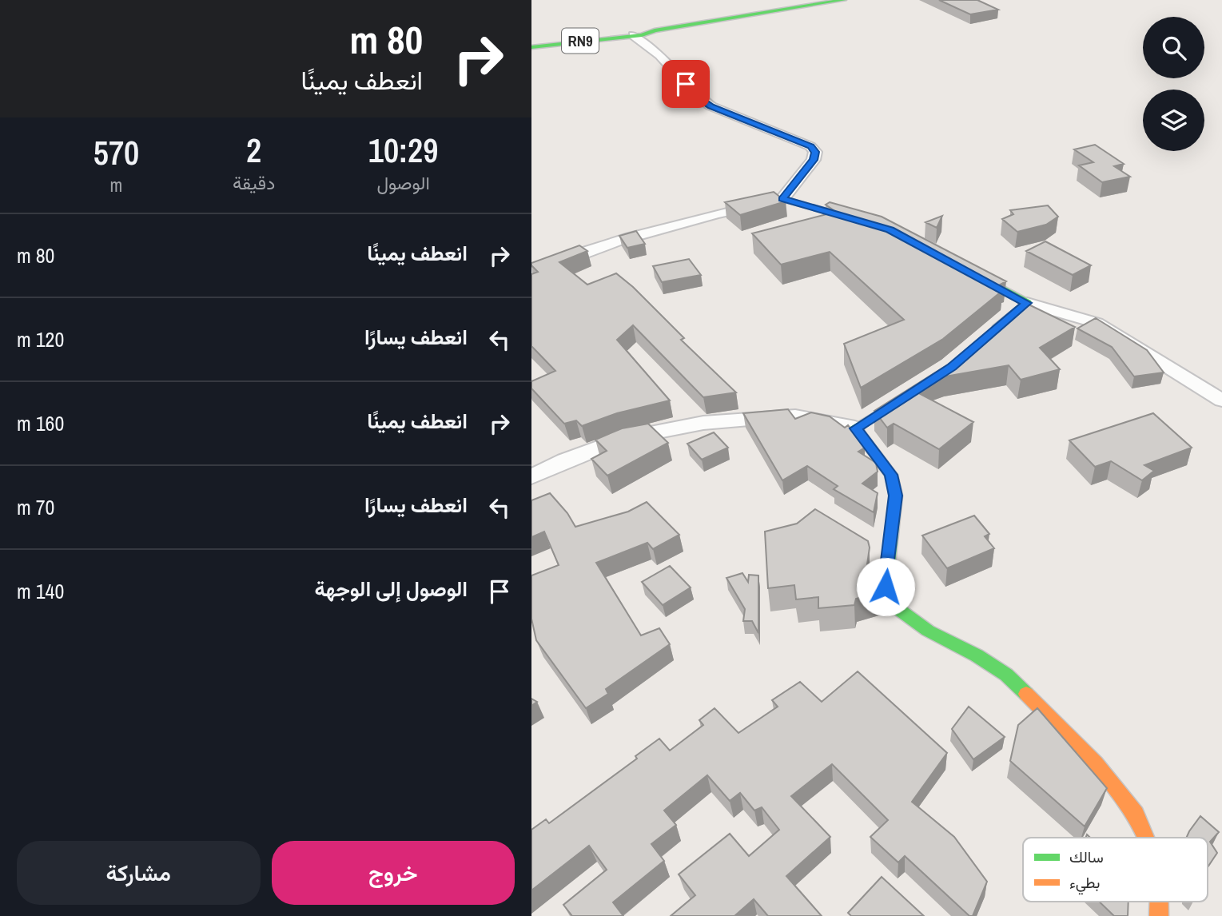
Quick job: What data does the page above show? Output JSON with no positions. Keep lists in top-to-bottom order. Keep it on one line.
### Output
{"streets":{"main road":["RN9"]},"legend":["سالك","بطيء"],"page":{"turn":["80 m","انعطف يمينًا"],"eta":["10:29","الوصول","2","دقيقة","570","m"],"list":[{"name":"انعطف يمينًا","value":"80 m"},{"name":"انعطف يسارًا","value":"120 m"},{"name":"انعطف يمينًا","value":"160 m"},{"name":"انعطف يسارًا","value":"70 m"},{"name":"الوصول إلى الوجهة","value":"140 m"}],"buttons":["خروج","مشاركة"]}}
